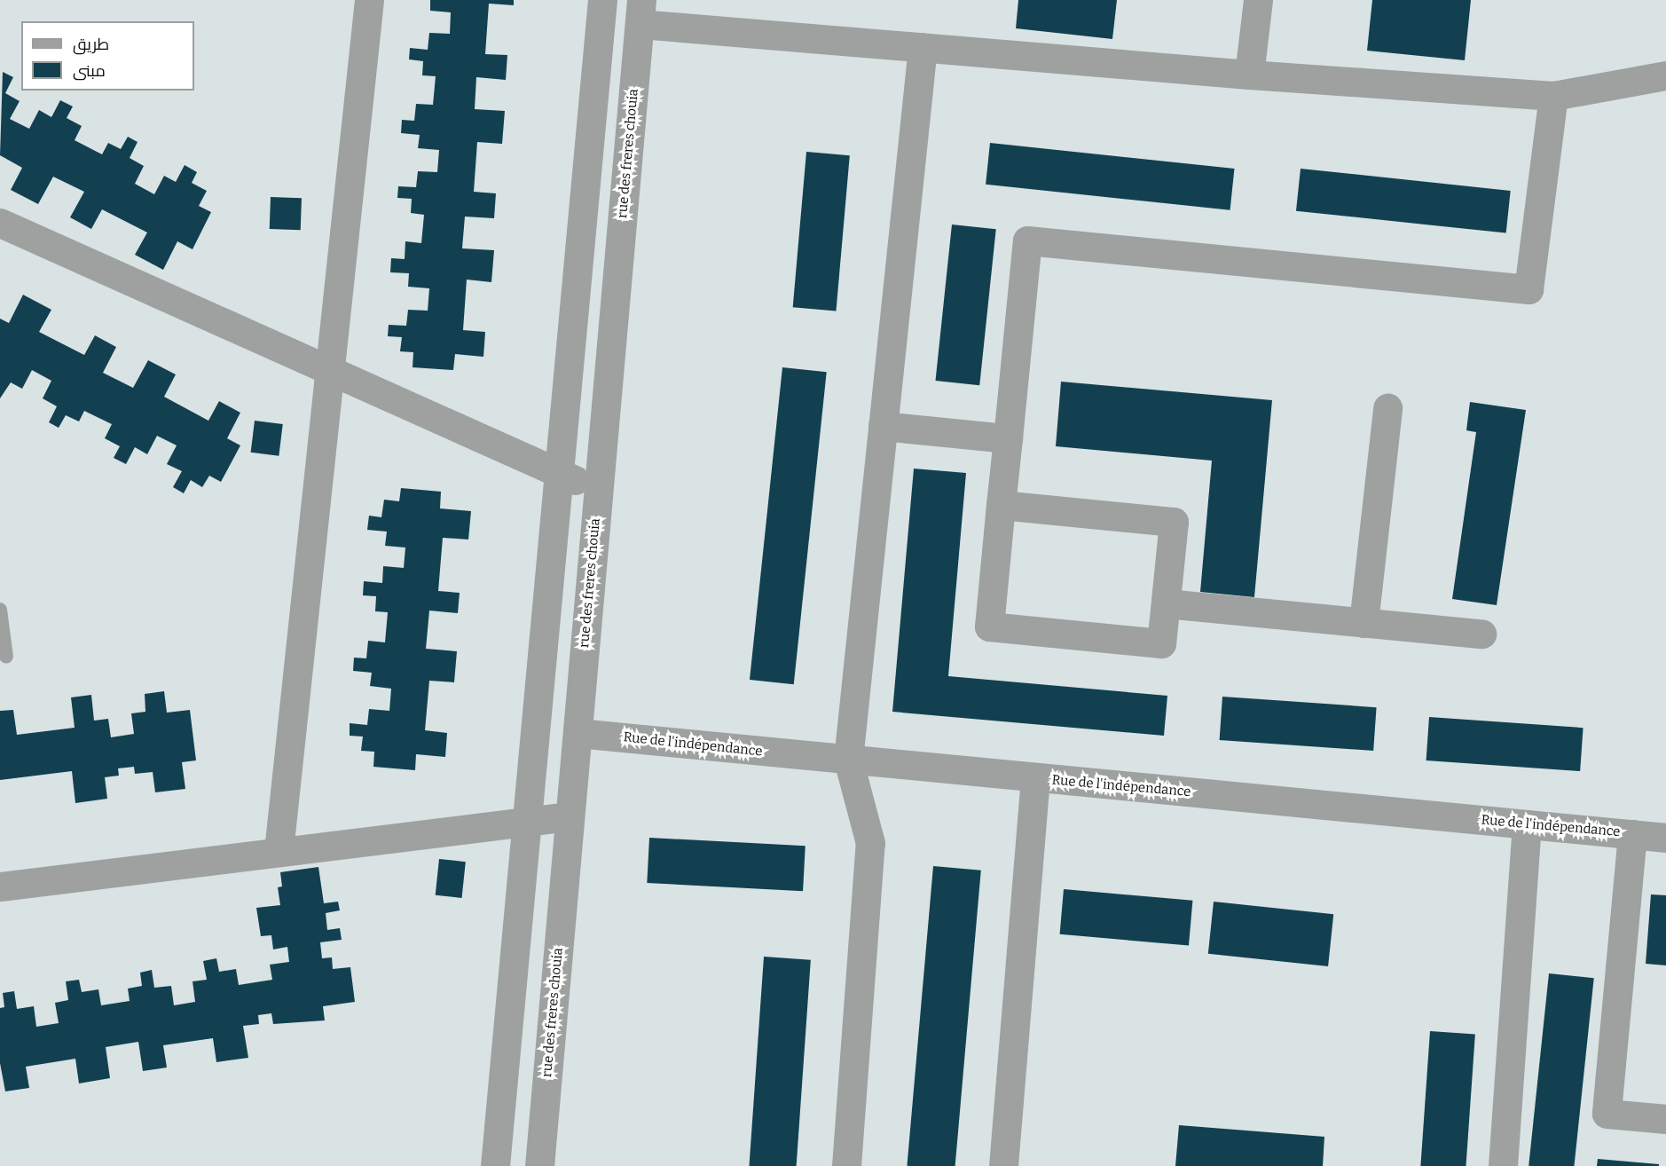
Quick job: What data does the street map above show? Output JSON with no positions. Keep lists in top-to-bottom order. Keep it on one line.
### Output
{"streets":{"street":["rue des freres chouia","Rue de l'indépendance"]},"crossings":[["rue des freres chouia","Rue de l'indépendance"]],"legend":["طريق","مبنى"]}
